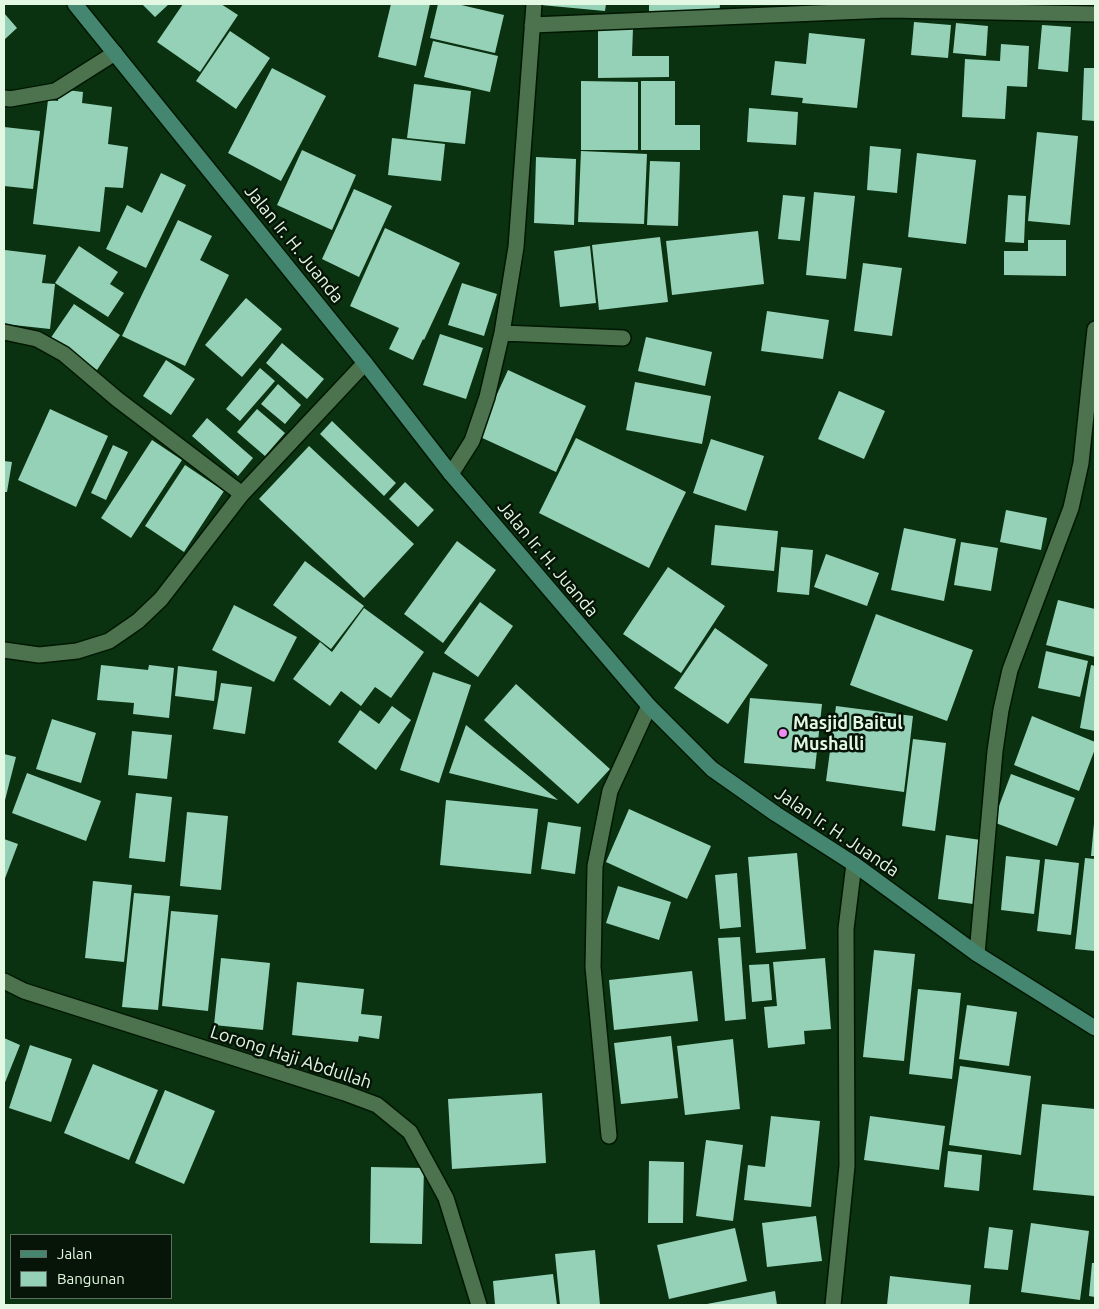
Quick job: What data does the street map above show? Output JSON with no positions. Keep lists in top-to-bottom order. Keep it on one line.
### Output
{"streets":{"main road":["Jalan Ir. H. Juanda"],"street":["Lorong Haji Abdullah"]},"places":["Masjid Baitul Mushalli"],"legend":["Jalan","Bangunan"]}
